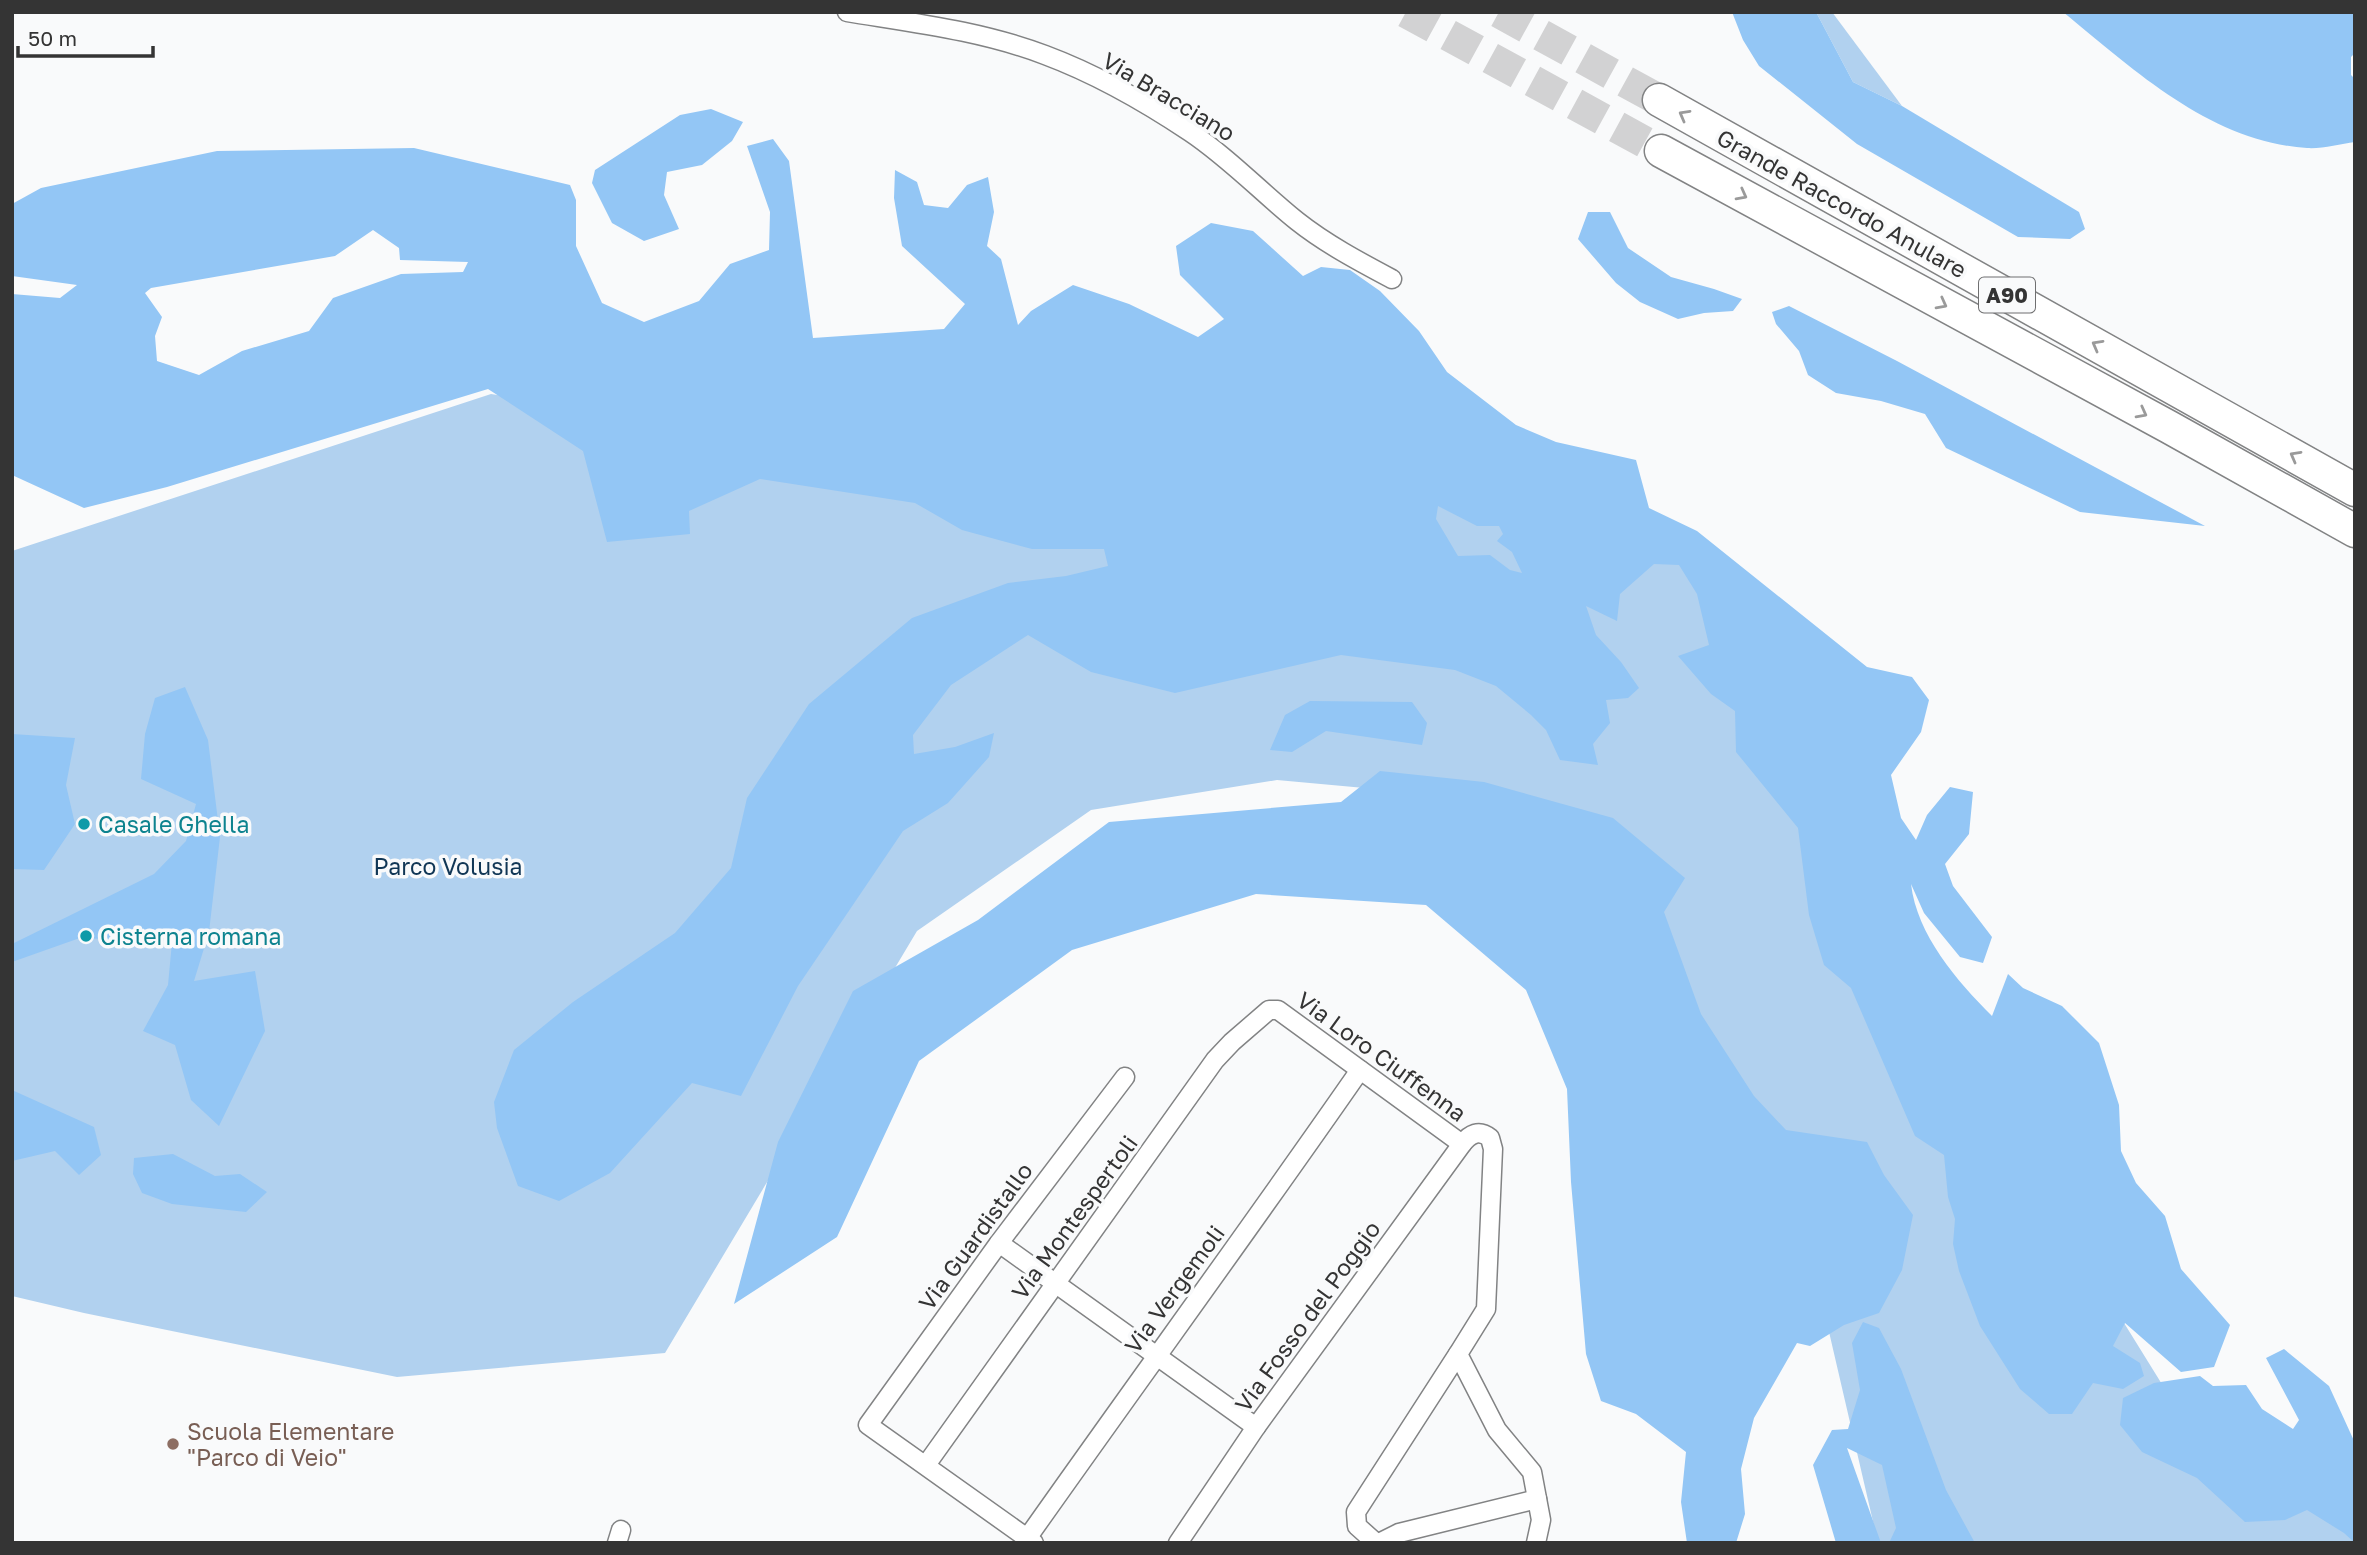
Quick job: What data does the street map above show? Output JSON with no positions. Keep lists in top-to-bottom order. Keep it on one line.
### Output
{"streets":{"highway":["Grande Raccordo Anulare","A90"],"street":["Via Bracciano","Via Loro Ciuffenna","Via Montespertoli","Via Guardistallo","Via Vergemoli","Via Fosso del Poggio"]},"crossings":[["Via Loro Ciuffenna","Via Montespertoli"],["Via Loro Ciuffenna","Via Vergemoli"],["Via Loro Ciuffenna","Via Fosso del Poggio"],["Via Montespertoli","Via Guardistallo"]],"parks":["Parco Volusia"],"places":["Casale Ghella","Cisterna romana","Scuola Elementare \"Parco di Veio\""],"scale_bar":"50 m"}
